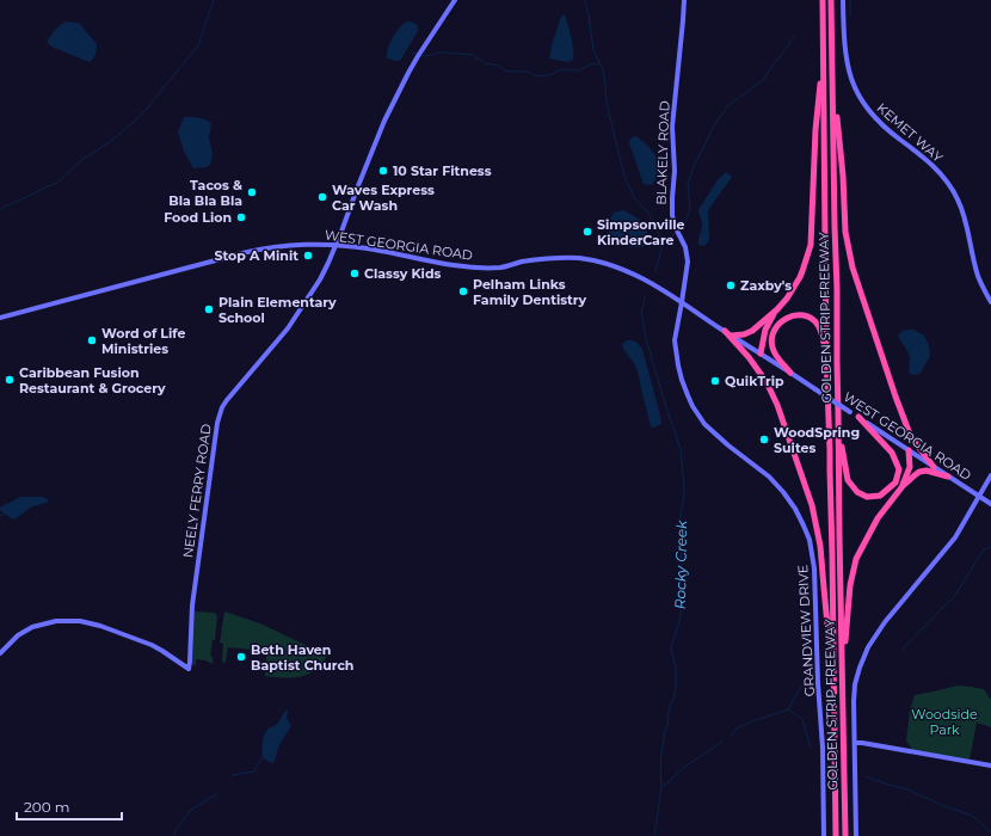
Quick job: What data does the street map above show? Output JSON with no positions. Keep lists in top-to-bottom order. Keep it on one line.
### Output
{"streets":{"highway":["GOLDEN STRIP FREEWAY"],"street":["KEMET WAY","BLAKELY ROAD","WEST GEORGIA ROAD","NEELY FERRY ROAD","GRANDVIEW DRIVE"]},"crossings":[["BLAKELY ROAD","WEST GEORGIA ROAD"],["BLAKELY ROAD","GRANDVIEW DRIVE"],["WEST GEORGIA ROAD","NEELY FERRY ROAD"],["WEST GEORGIA ROAD","GRANDVIEW DRIVE"]],"water":["Rocky Creek"],"parks":["Woodside Park"],"places":["10 Star Fitness","Tacos & Bla Bla Bla","Waves Express Car Wash","Food Lion","Simpsonville KinderCare","Stop A Minit","Classy Kids","Zaxby's","Pelham Links Family Dentistry","Plain Elementary School","Word of Life Ministries","Caribbean Fusion Restaurant & Grocery","QuikTrip","WoodSpring Suites","Beth Haven Baptist Church"],"scale_bar":"200 m"}
